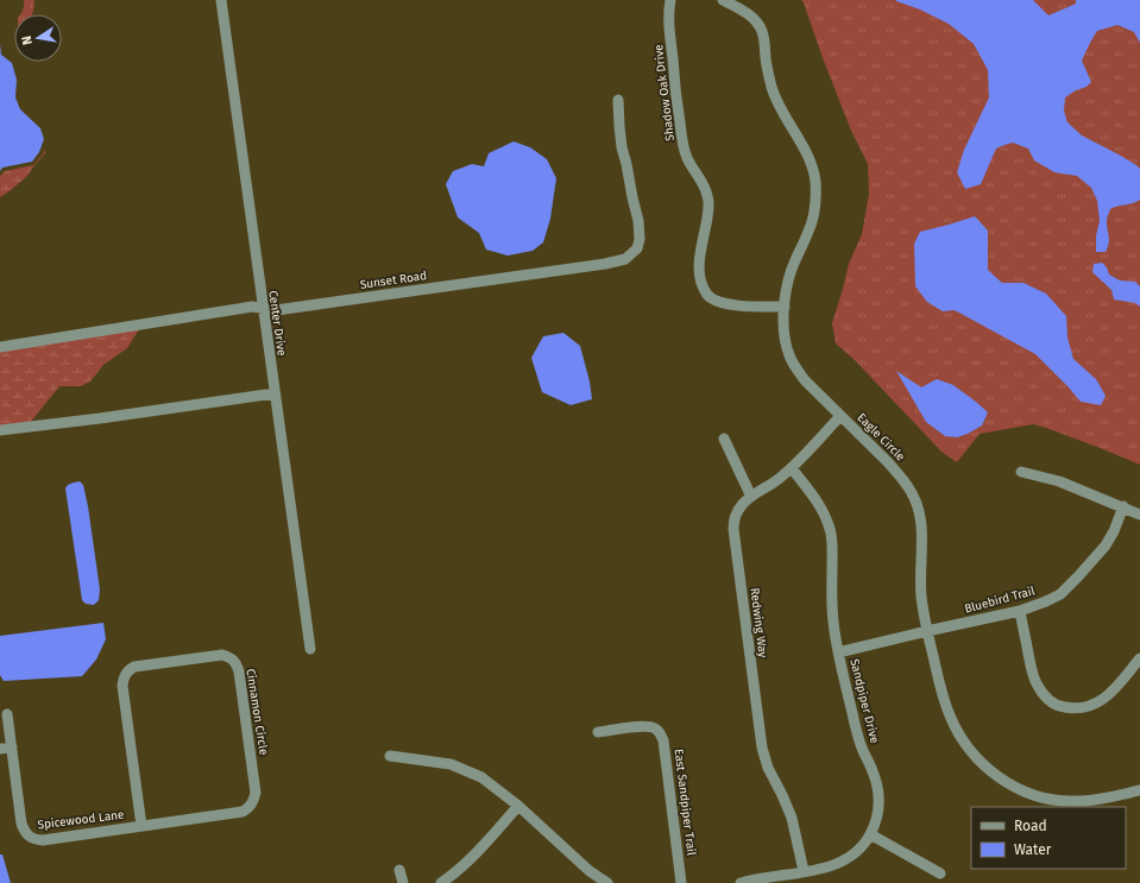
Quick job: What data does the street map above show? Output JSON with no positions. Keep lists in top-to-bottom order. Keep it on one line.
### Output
{"streets":{"street":["Shadow Oak Drive","Sunset Road","Center Drive","Eagle Circle","Bluebird Trail","Redwing Way","Sandpiper Drive","Cinnamon Circle","East Sandpiper Trail","Spicewood Lane"]},"crossings":[["Shadow Oak Drive","Eagle Circle"],["Sunset Road","Center Drive"],["Eagle Circle","Bluebird Trail"],["Eagle Circle","Redwing Way"],["Bluebird Trail","Sandpiper Drive"],["Redwing Way","Sandpiper Drive"],["Cinnamon Circle","Spicewood Lane"]],"legend":["Road","Water"],"north":"left"}
